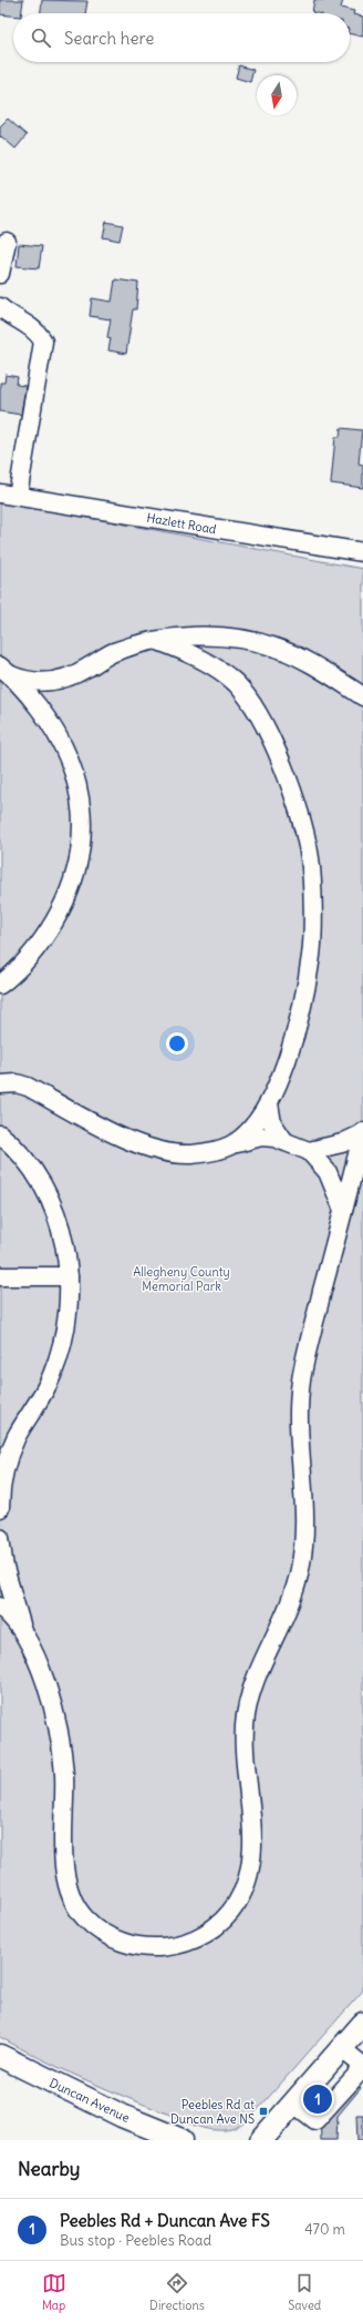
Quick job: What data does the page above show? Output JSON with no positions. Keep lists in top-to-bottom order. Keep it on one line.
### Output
{"streets":{"main road":["Duncan Avenue"],"street":["Hazlett Road"]},"parks":["Allegheny County Memorial Park"],"places":{"transit":["Peebles Rd at Duncan Ave NS"]},"north":"bottom","page":{"search":"Search here","pins":"1","heading":"Nearby","list":[{"mark":"1","name":"Peebles Rd + Duncan Ave FS","note":"Bus stop · Peebles Road","value":"470 m"}],"nav":["Map","Directions","Saved"]}}
